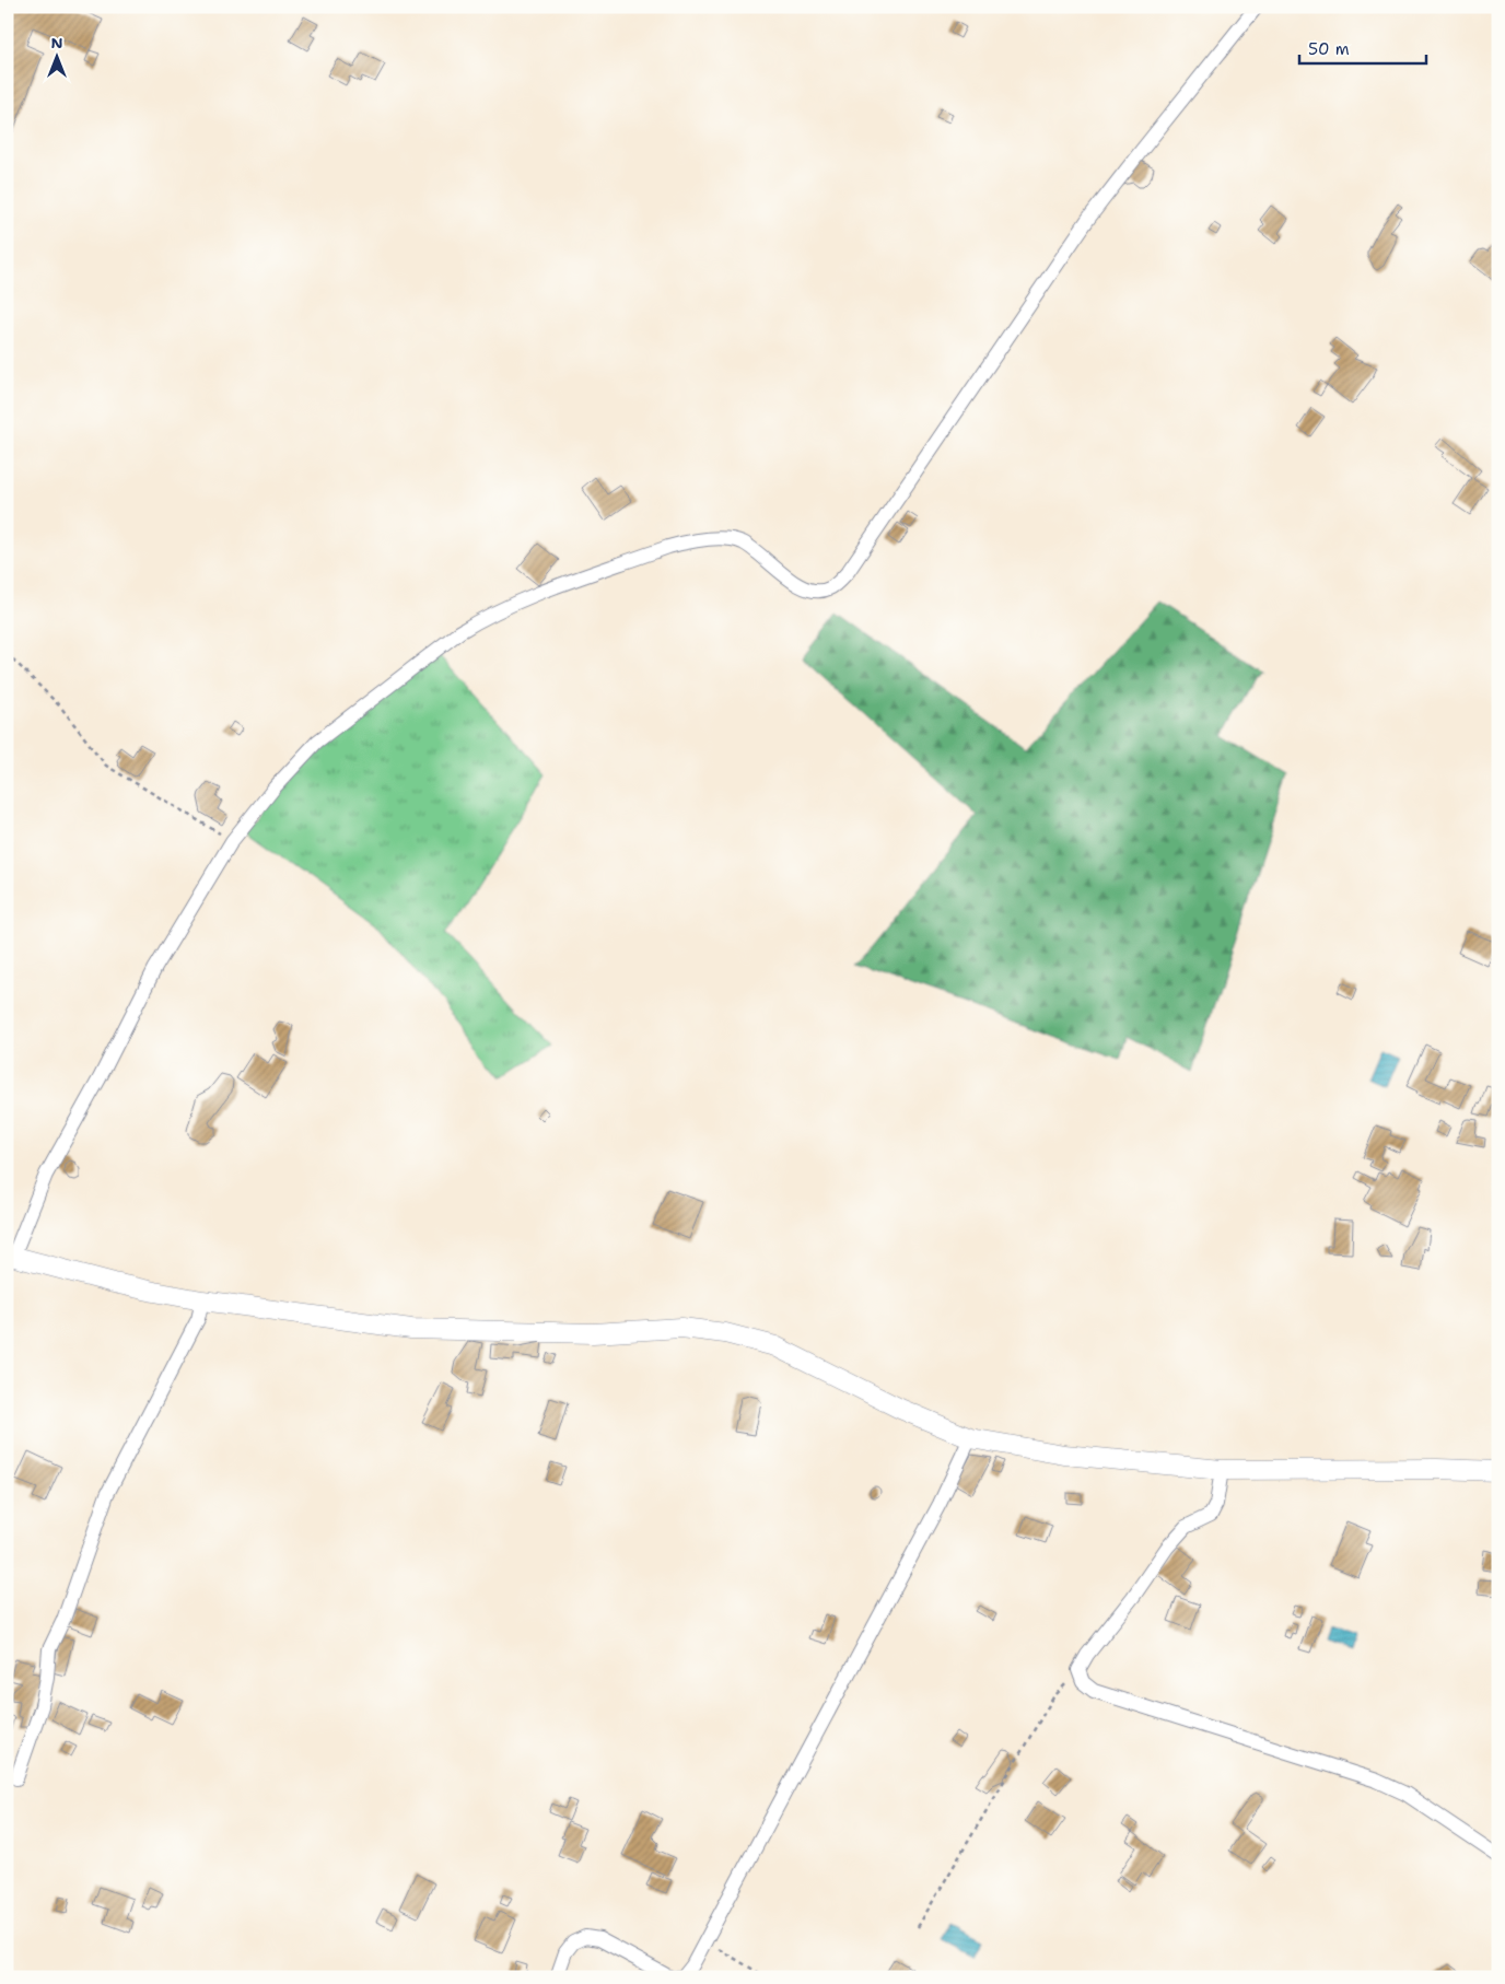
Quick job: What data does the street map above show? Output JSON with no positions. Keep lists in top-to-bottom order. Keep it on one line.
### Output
{"scale_bar":"50 m","north":"top"}
